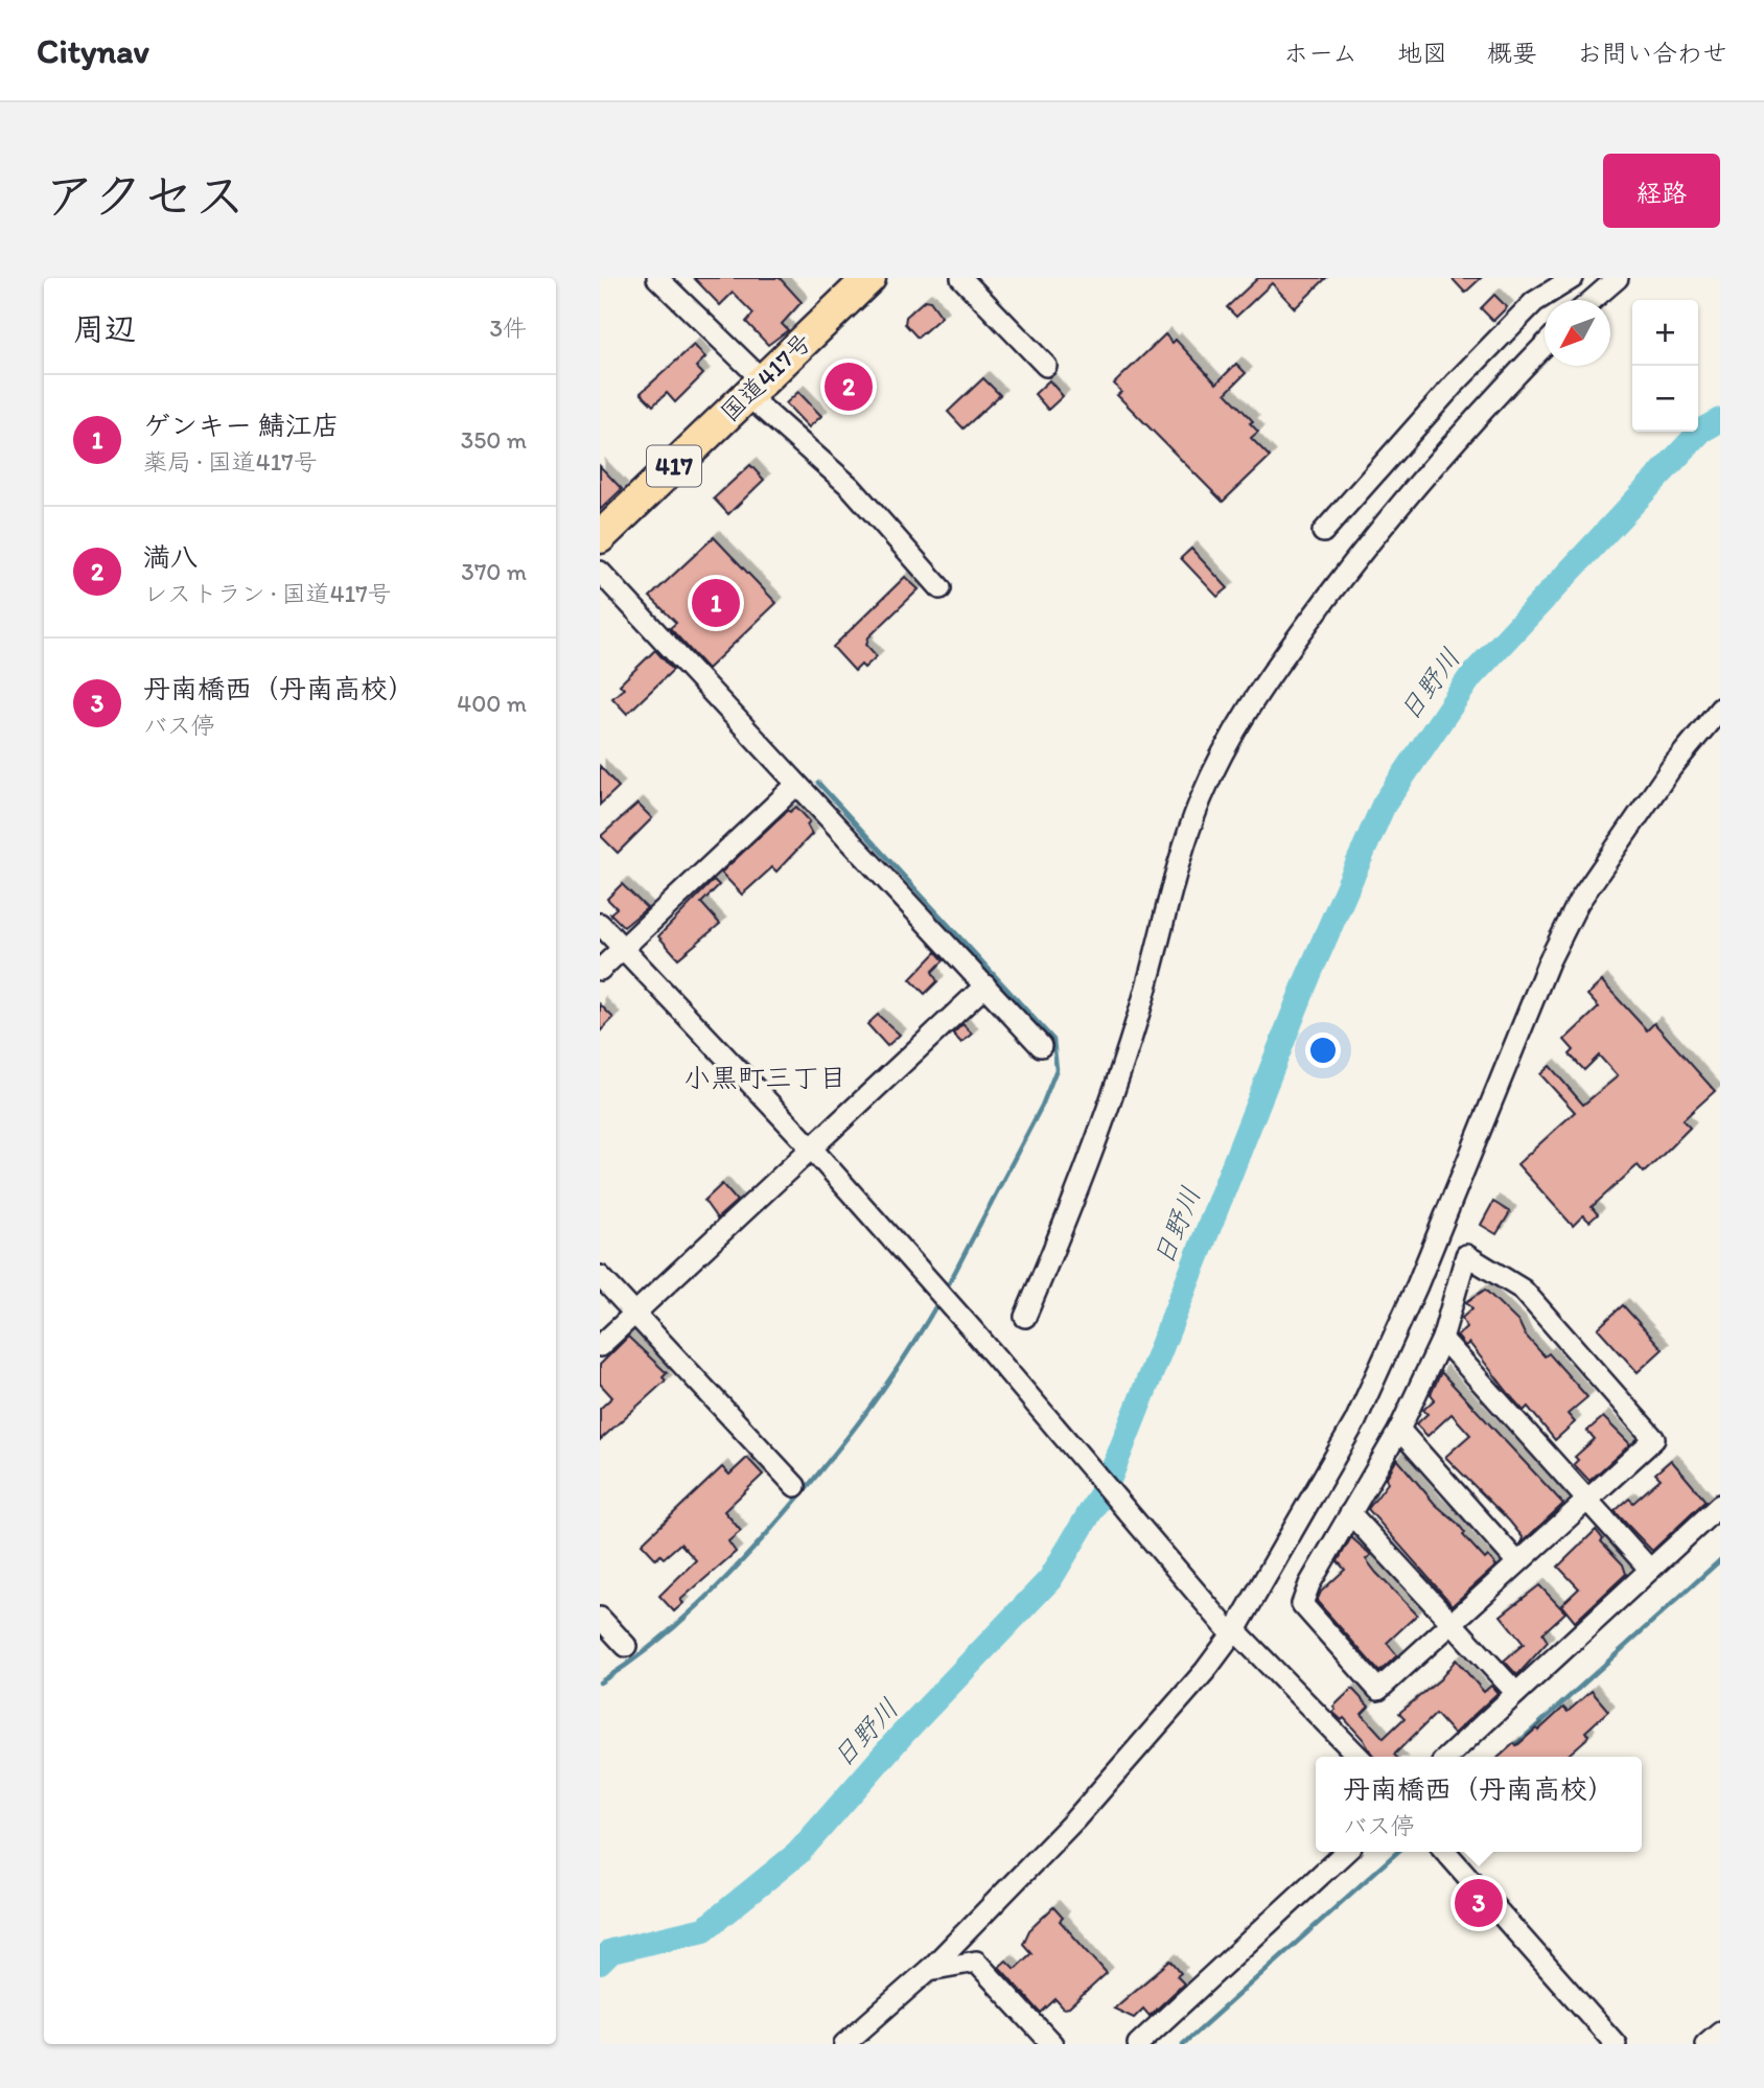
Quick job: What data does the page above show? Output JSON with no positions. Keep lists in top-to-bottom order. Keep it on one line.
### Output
{"streets":{"highway":["国道417号","417"]},"districts":["小黒町三丁目"],"water":["日野川"],"north":"bottom left","page":{"header":"Citynav","nav":["ホーム","地図","概要","お問い合わせ"],"title":"アクセス","buttons":"経路","heading":["周辺","3件"],"map_buttons":["+","−"],"pins":["2","1","3"],"list":[{"mark":"1","name":"ゲンキー 鯖江店","note":"薬局 · 国道417号","value":"350 m"},{"mark":"2","name":"満八","note":"レストラン · 国道417号","value":"370 m"},{"mark":"3","name":"丹南橋西（丹南高校）","note":"バス停","value":"400 m"}],"popup":["丹南橋西（丹南高校）","バス停"]}}
